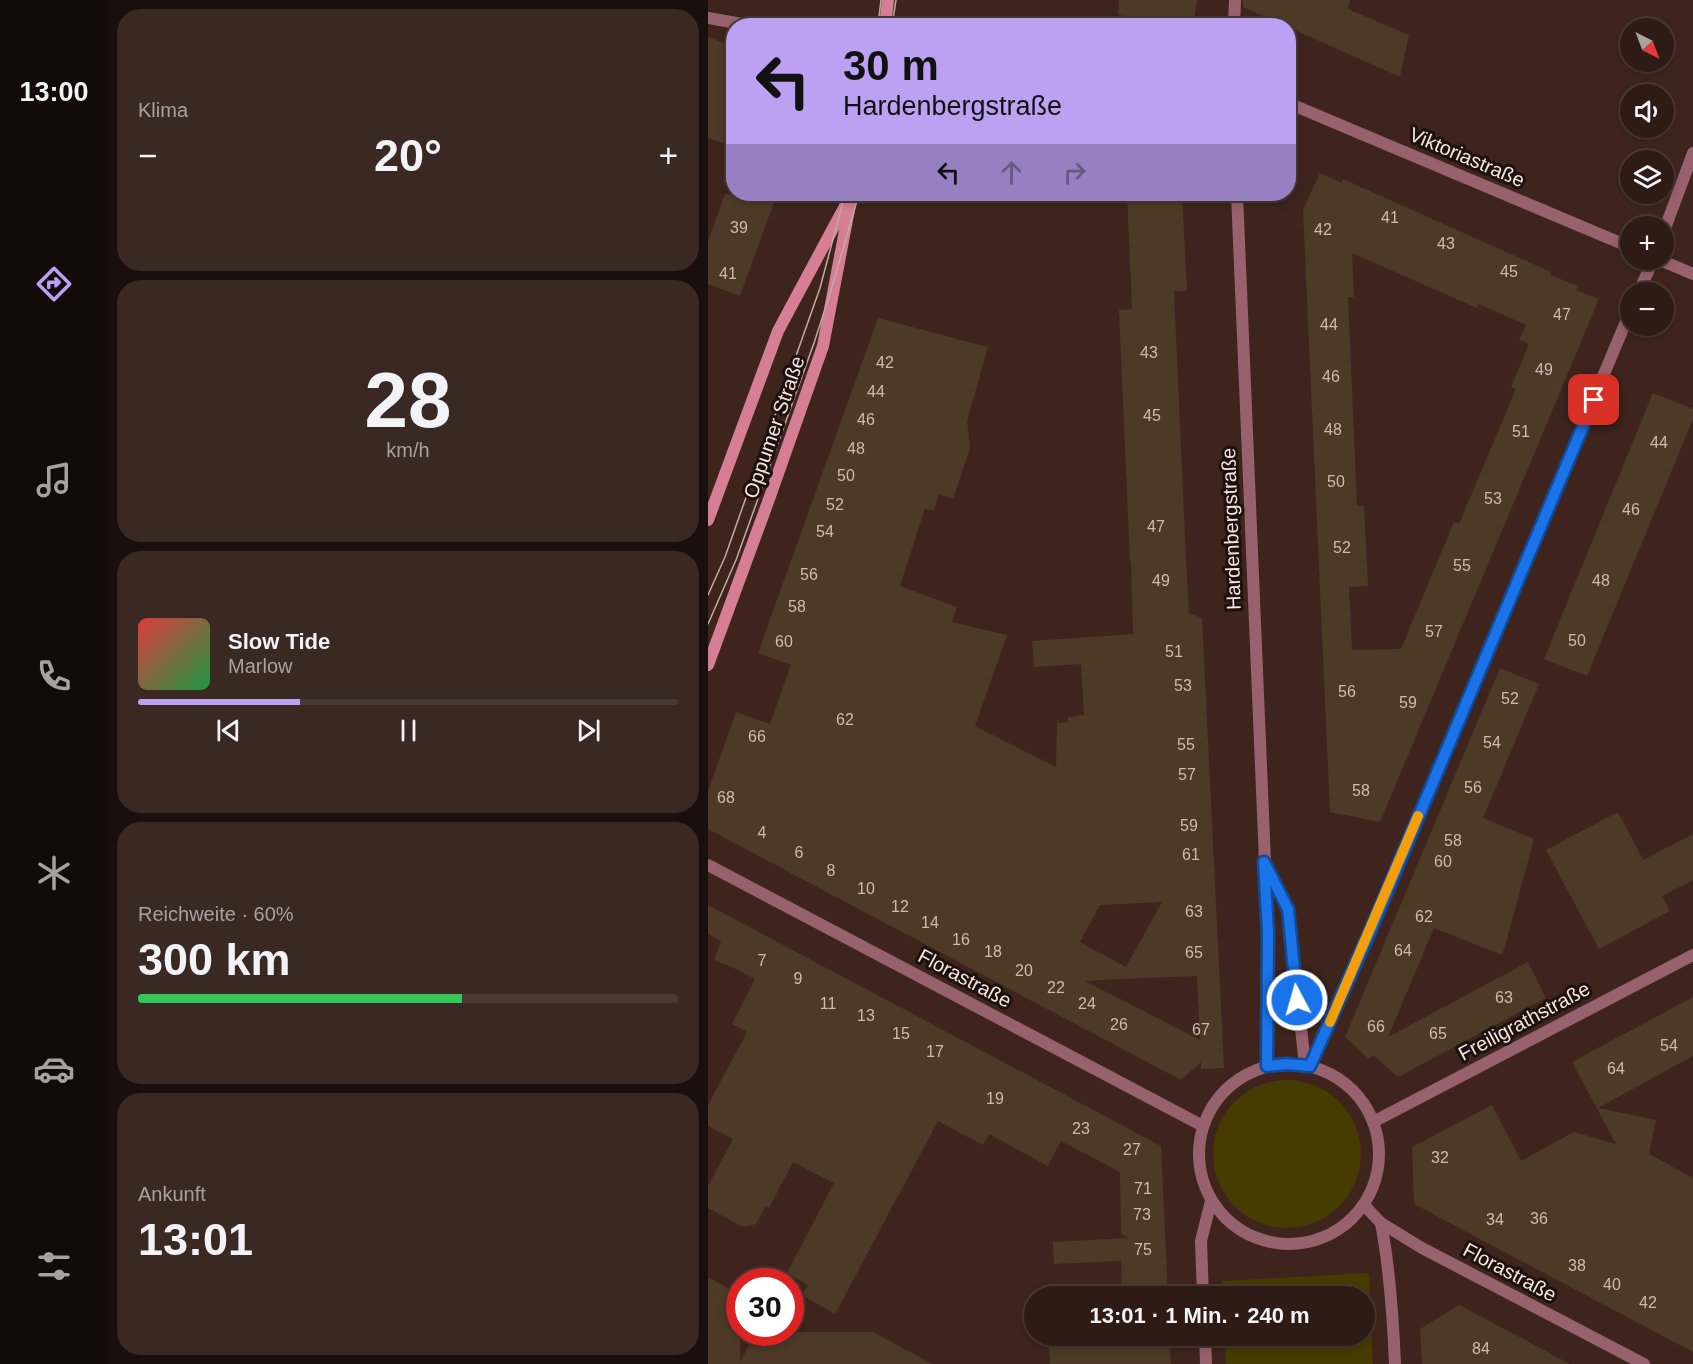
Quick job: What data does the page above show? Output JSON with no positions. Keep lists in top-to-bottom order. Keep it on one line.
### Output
{"streets":{"main road":["Oppumer Straße"],"street":["Viktoriastraße","Hardenbergstraße","Florastraße","Freiligrathstraße"]},"crossings":[["Hardenbergstraße","Florastraße"],["Hardenbergstraße","Freiligrathstraße"],["Florastraße","Freiligrathstraße"]],"house_numbers":["41","39","42","43","45","41","47","44","43","42","49","46","44","45","46","48","51","44","48","50","50","53","52","46","47","54","52","55","56","49","48","58","57","50","60","51","53","56","52","59","62","66","54","55","57","56","58","68","59","4","58","6","61","60","8","10","12","63","62","14","16","64","18","65","7","20","9","22","63","11","24","13","26","66","67","15","65","54","17","64","19","23","27","32","71","73","36","34","75","38","40","42","84"],"north":"bottom right","page":{"tabs":"13:00","tile":["Klima",["28","km/h"],["Reichweite · 60%","300 km"],["Ankunft","13:01"]],"map_buttons":["+","−"],"turn":["30 m","Hardenbergstraße"],"heat":["−","20°","+"],"song":["Slow Tide","Marlow"],"limit":"30","trip":"13:01 · 1 Min. · 240 m"}}
